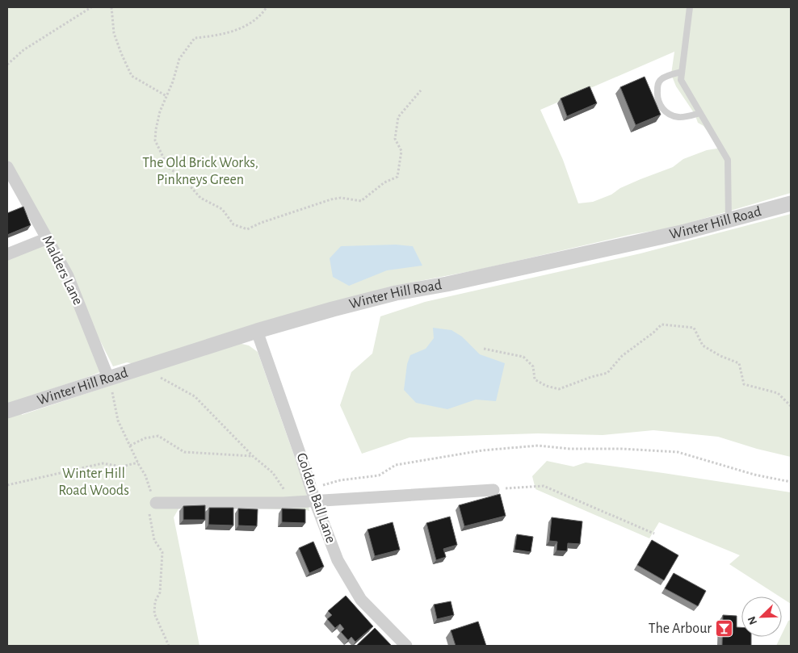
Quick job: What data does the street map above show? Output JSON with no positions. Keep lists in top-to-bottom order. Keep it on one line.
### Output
{"streets":{"street":["Winter Hill Road","Malders Lane","Golden Ball Lane"]},"crossings":[["Winter Hill Road","Malders Lane"],["Winter Hill Road","Golden Ball Lane"]],"parks":["The Old Brick Works, Pinkneys Green","Winter Hill Road Woods"],"places":{"bar":["The Arbour"]},"north":"bottom left"}
